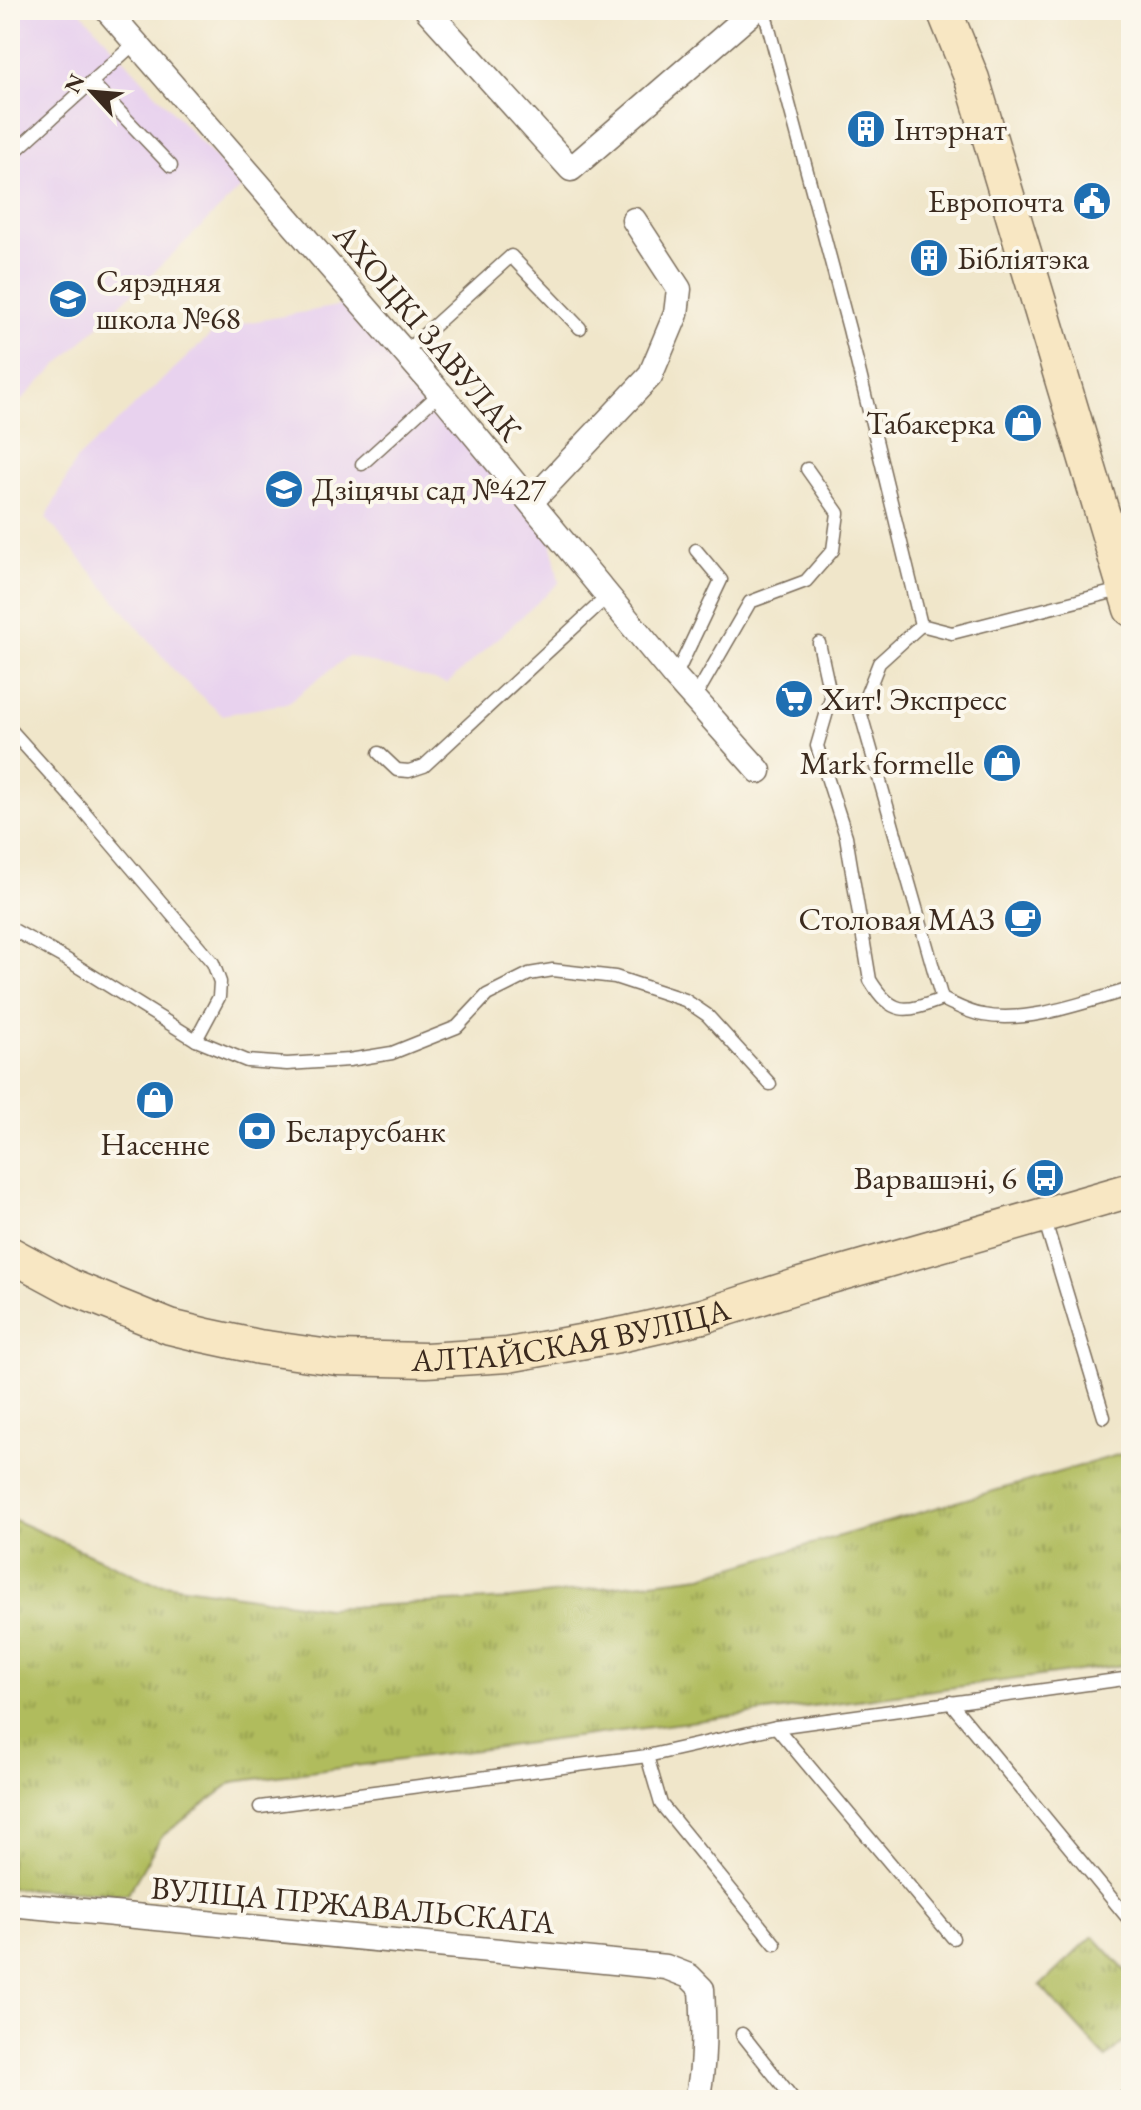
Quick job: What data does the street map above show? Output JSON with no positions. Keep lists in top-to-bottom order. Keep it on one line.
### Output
{"streets":{"main road":["АЛТАЙСКАЯ ВУЛІЦА"],"street":["АХОЦКІ ЗАВУЛАК","ВУЛІЦА ПРЖАВАЛЬСКАГА"]},"places":{"building":["Інтэрнат","Бібліятэка"],"public building":["Европочта"],"school or university":["Сярэдняя школа №68","Дзіцячы сад №427"],"shop":["Табакерка","Mark formelle","Насенне"],"supermarket":["Хит! Экспресс"],"cafe":["Столовая МАЗ"],"bank":["Беларусбанк"],"bus stop":["Варвашэні, 6"]},"north":"top left"}
